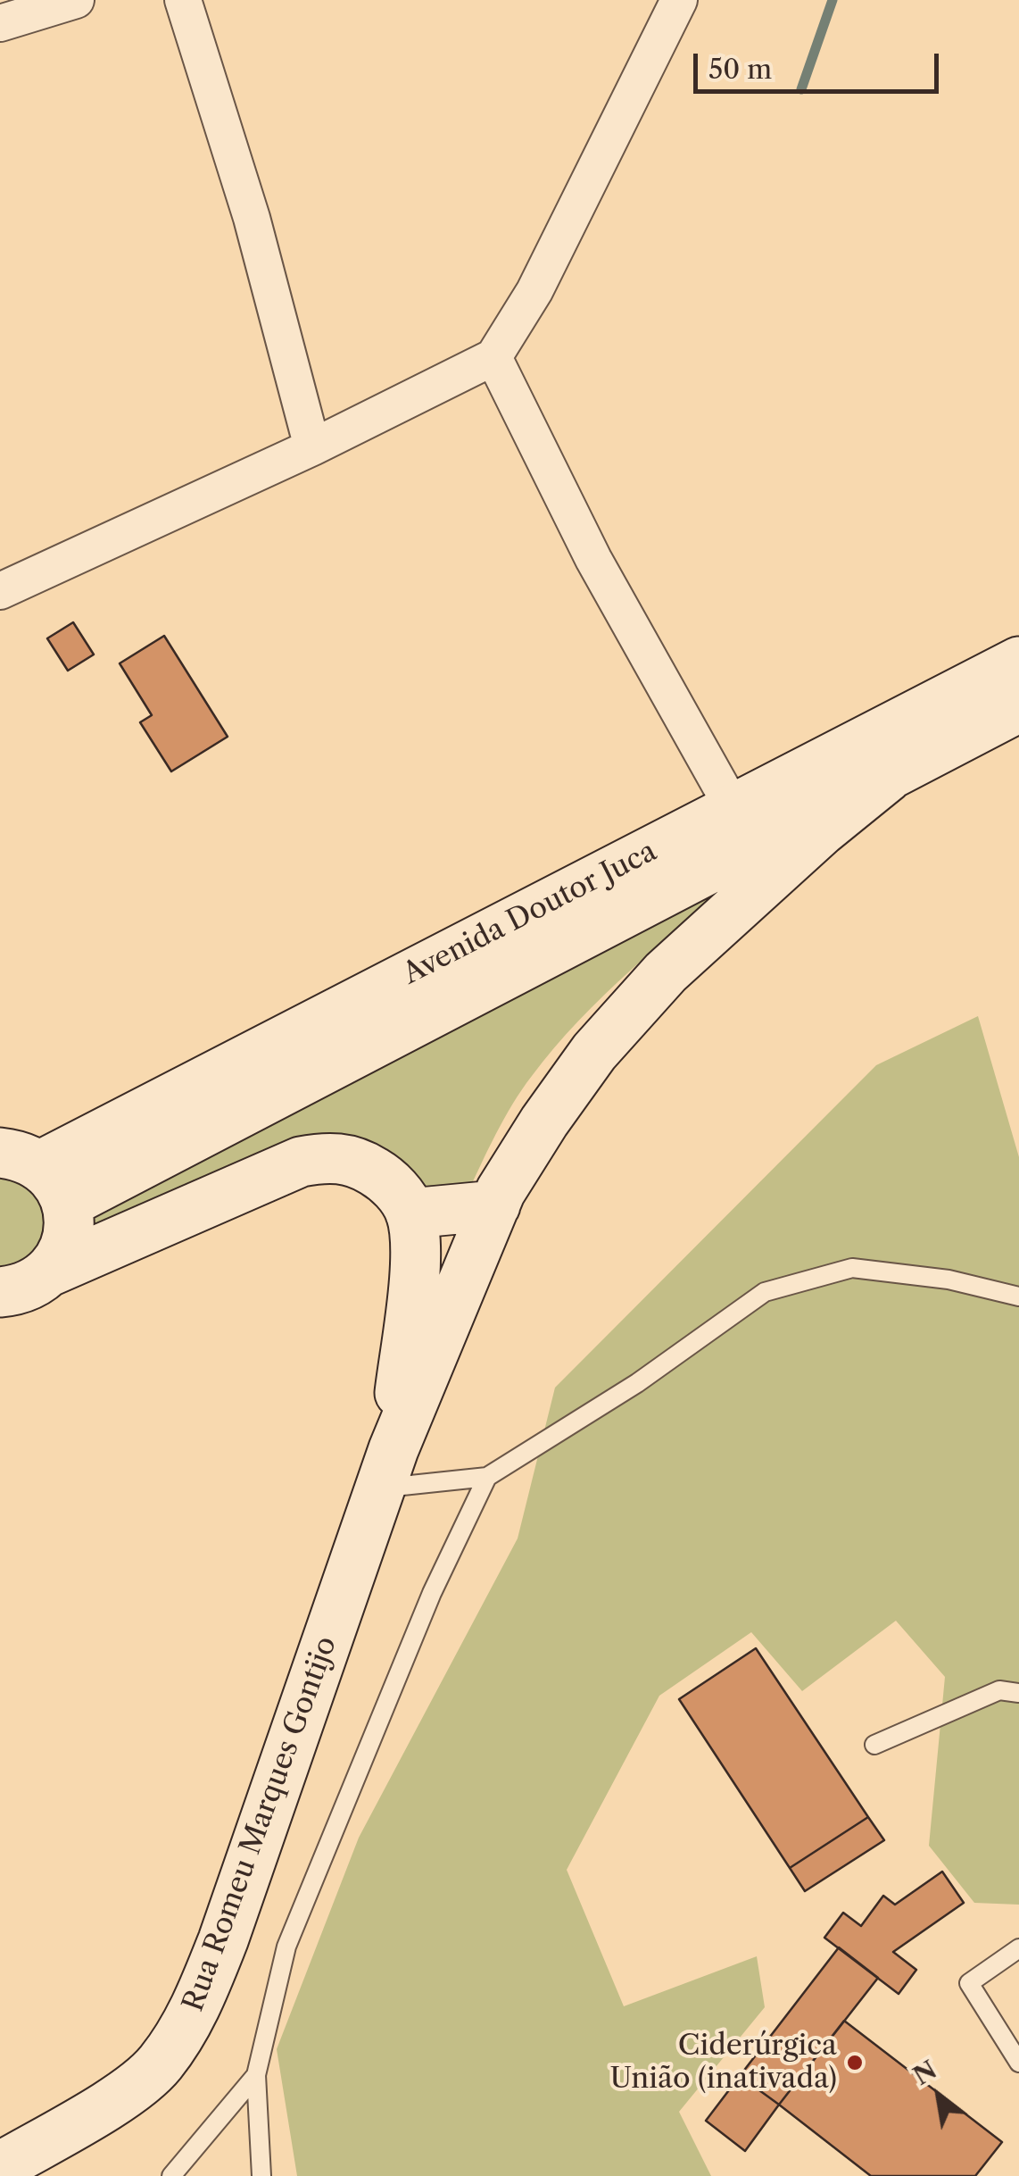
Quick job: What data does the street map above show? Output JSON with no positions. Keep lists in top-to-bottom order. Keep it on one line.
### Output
{"streets":{"street":["Avenida Doutor Juca","Rua Romeu Marques Gontijo"]},"places":["Ciderúrgica União (inativada)"],"scale_bar":"50 m","north":"top left"}
